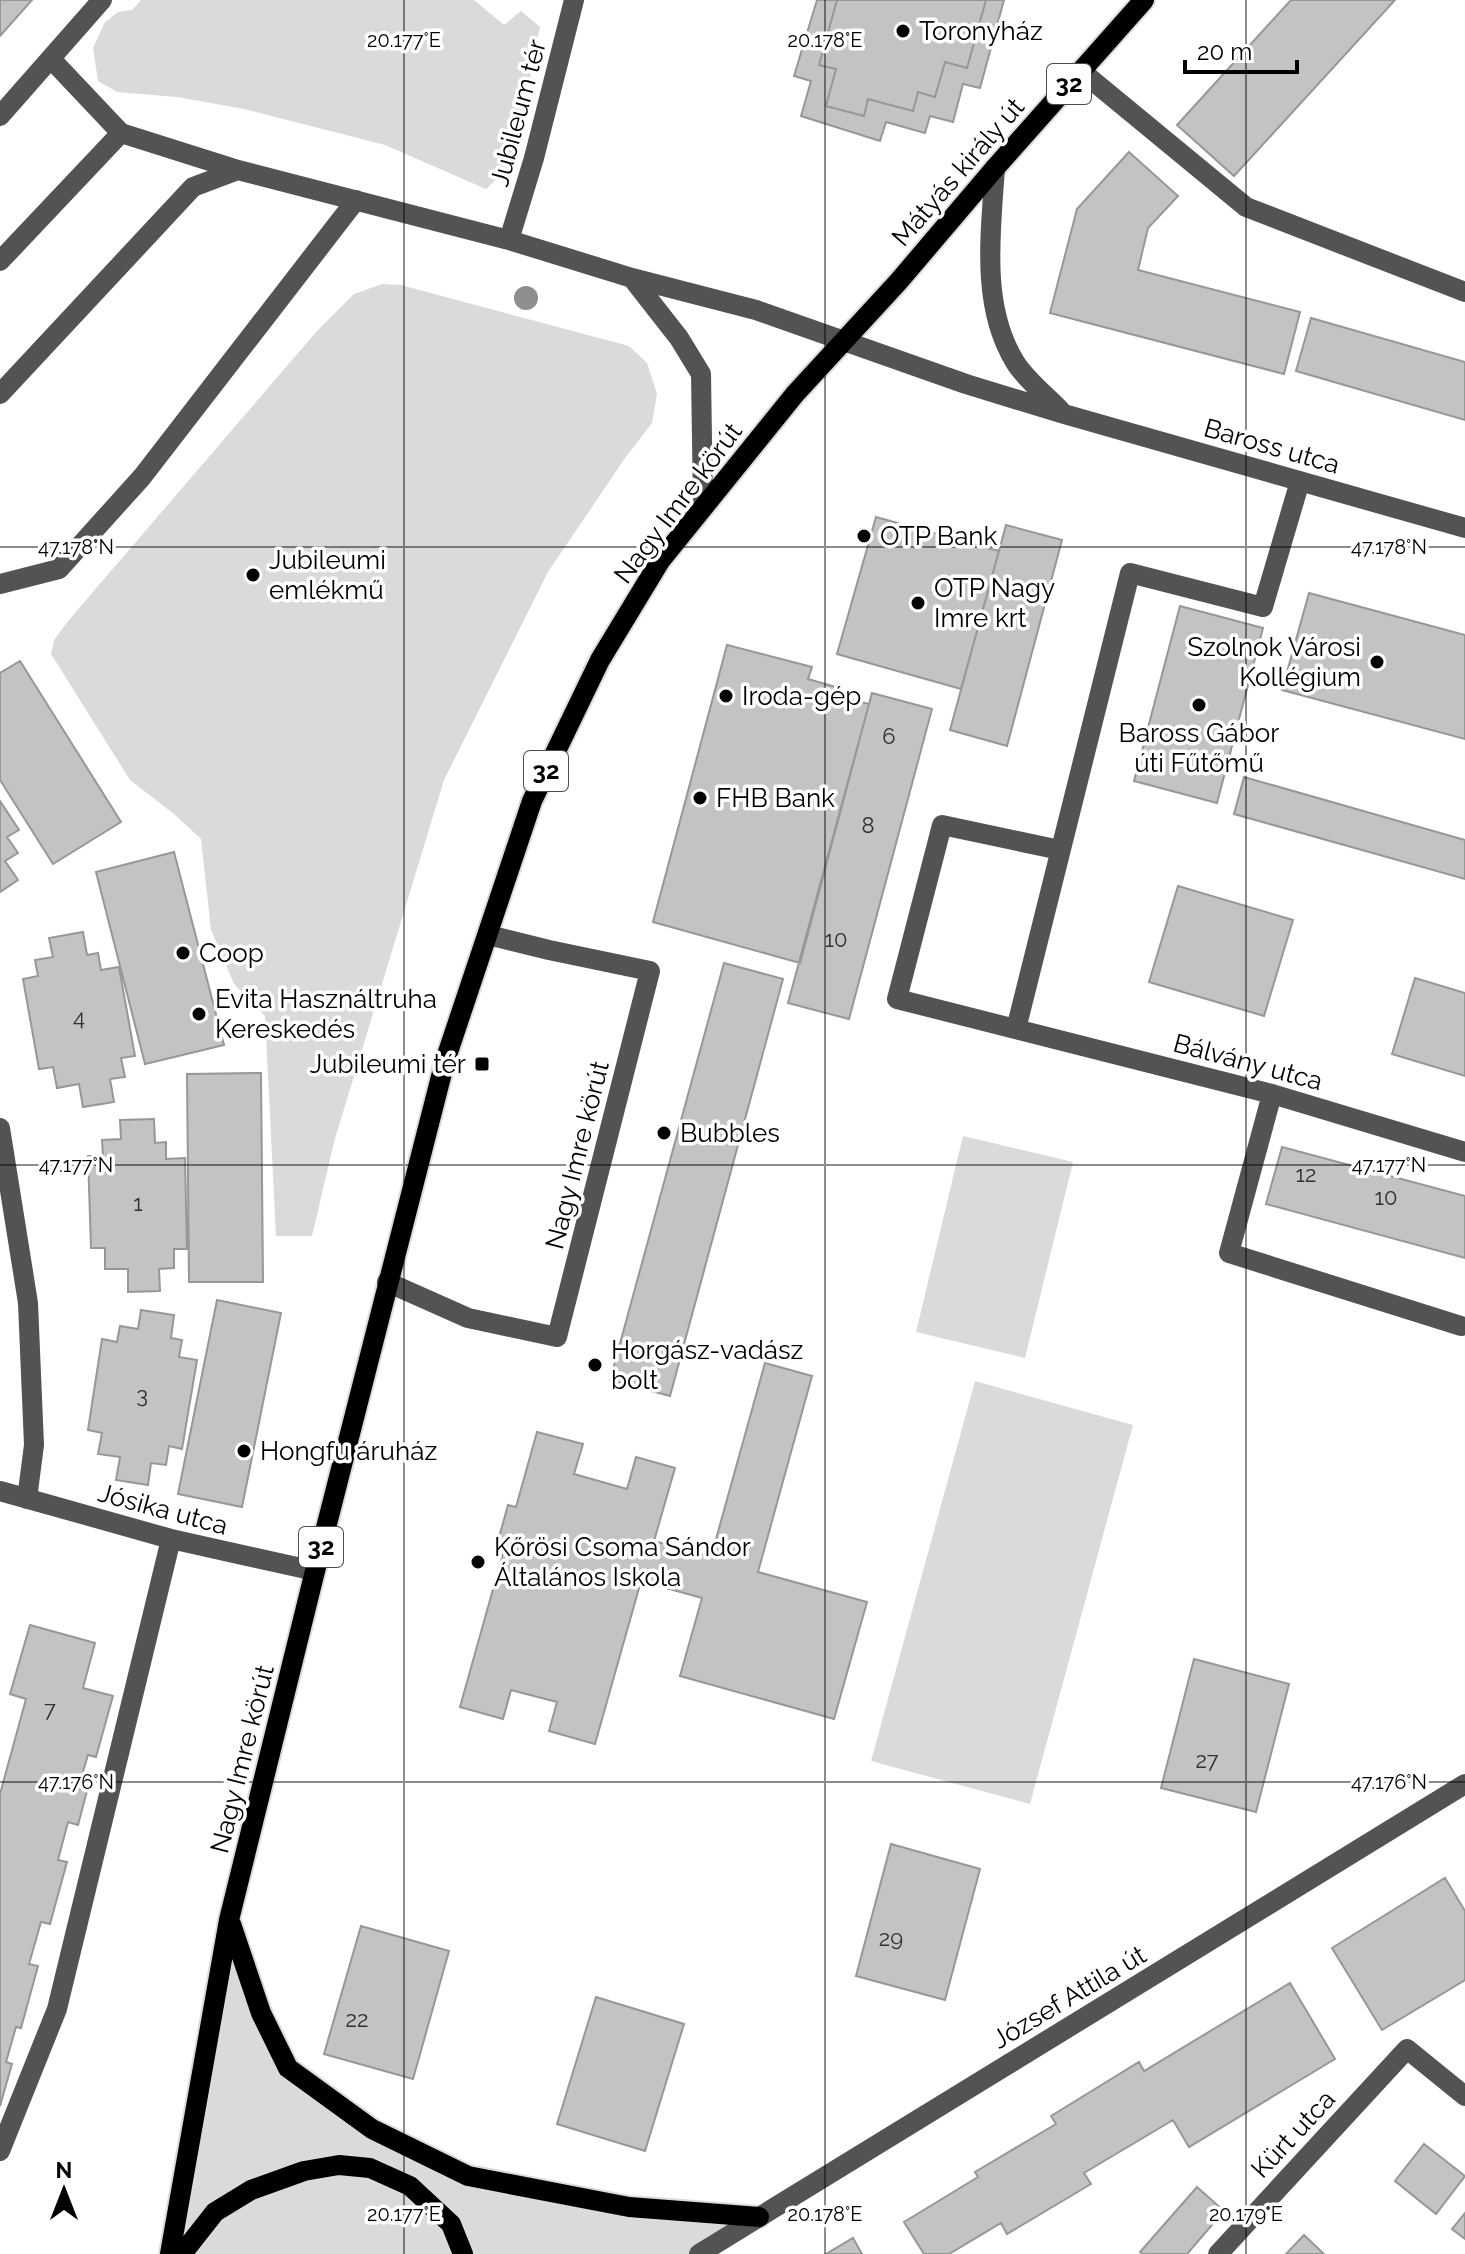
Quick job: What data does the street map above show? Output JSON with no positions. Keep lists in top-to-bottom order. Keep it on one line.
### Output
{"streets":{"main road":["32","Mátyás király út","Nagy Imre körút"],"street":["Jubileum tér","Baross utca","Bálvány utca","Jósika utca","József Attila út","Kürt utca"]},"crossings":[["Jubileum tér","Baross utca"],["Mátyás király út","Baross utca"],["Mátyás király út","Nagy Imre körút"],["Baross utca","Nagy Imre körút"],["Nagy Imre körút","Jósika utca"]],"places":{"other":["Toronyház","OTP Bank","Jubileumi emlékmű","OTP Nagy Imre krt","Szolnok Városi Kollégium","Iroda-gép","Baross Gábor úti Fűtőmű","FHB Bank","Coop","Evita Használtruha Kereskedés","Bubbles","Horgász-vadász bolt","Hongfu áruház","Kőrösi Csoma Sándor Általános Iskola"],"transit":["Jubileumi tér"]},"house_numbers":["6","8","10","4","12","10","1","3","7","27","29","22"],"scale_bar":"20 m","north":"top","coordinates":["20.177°E","20.178°E","47.178°N","47.177°N","47.176°N","20.179°E"]}
